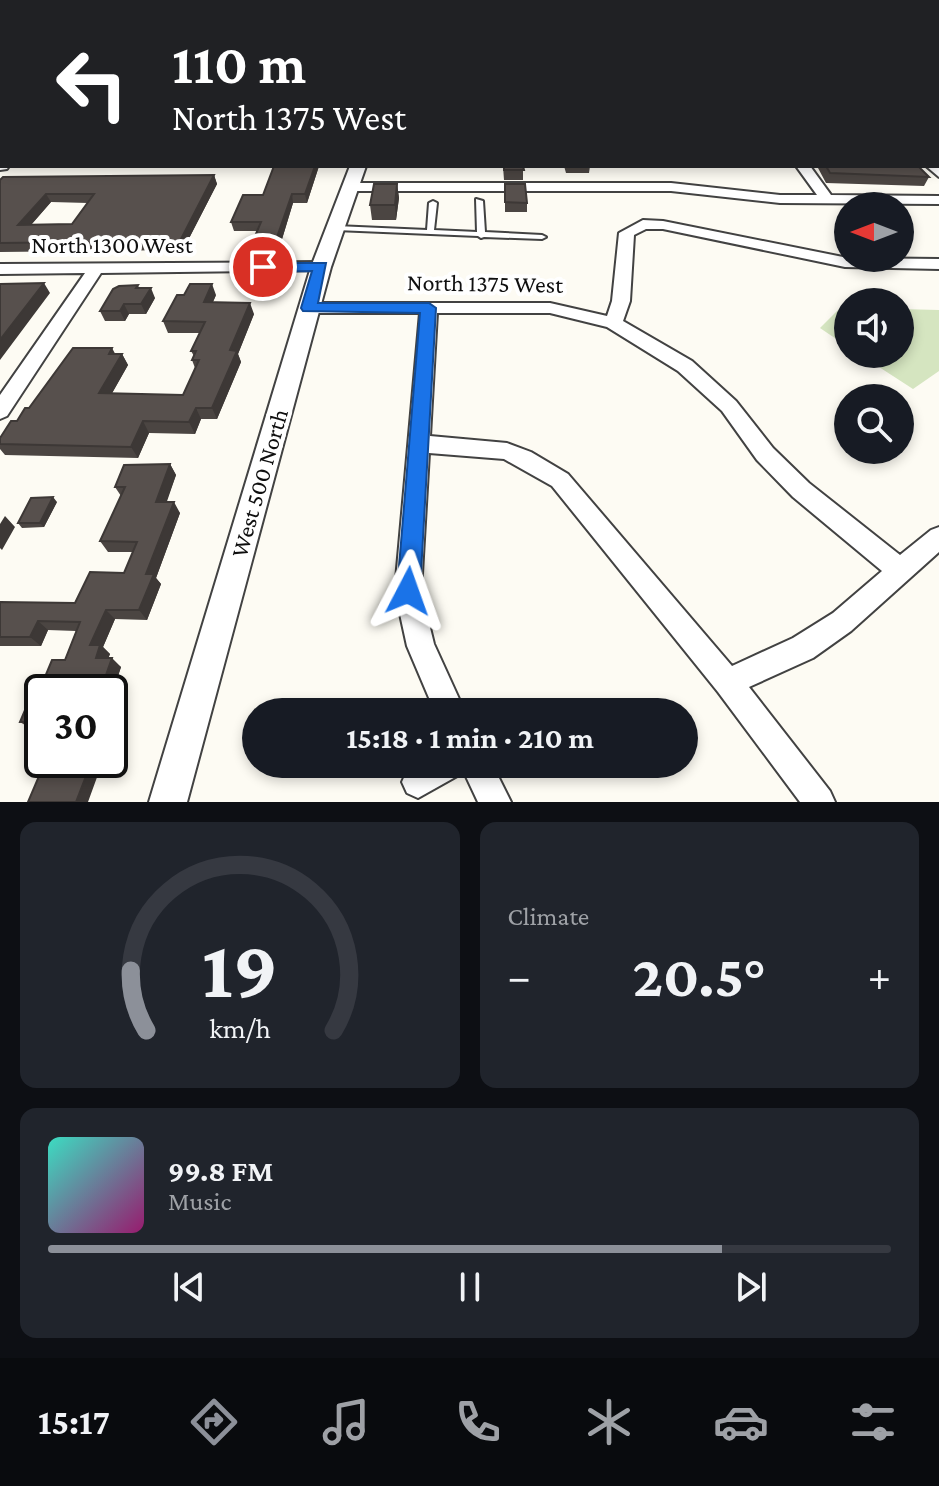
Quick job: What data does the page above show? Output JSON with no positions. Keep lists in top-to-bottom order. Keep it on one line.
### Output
{"streets":{"street":["North 1300 West","North 1375 West","West 500 North"]},"crossings":[["North 1300 West","West 500 North"],["North 1375 West","West 500 North"]],"north":"left","page":{"turn":["110 m","North 1375 West"],"limit":"30","trip":"15:18 · 1 min · 210 m","tile":"Climate","heat":["−","20.5°","+"],"song":["99.8 FM","Music"],"tabs":"15:17","gauge":["19","km/h"]}}
